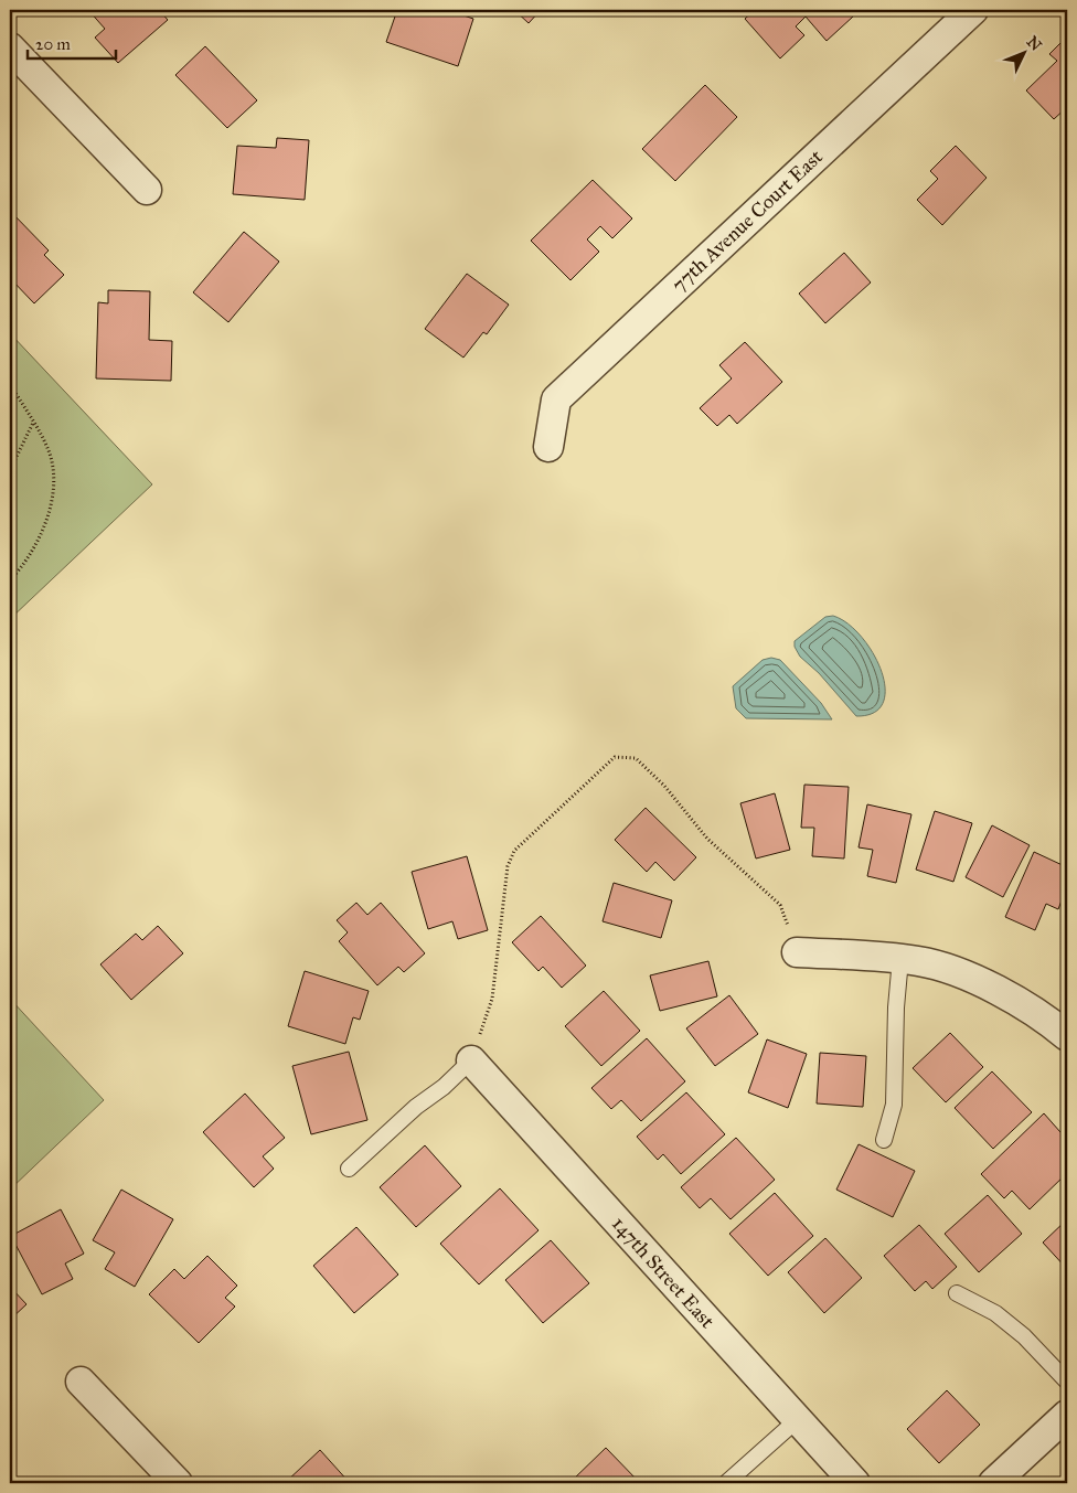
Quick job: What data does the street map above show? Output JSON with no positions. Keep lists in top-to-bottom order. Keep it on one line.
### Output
{"streets":{"street":["77th Avenue Court East","147th Street East"]},"scale_bar":"20 m","north":"top right"}
